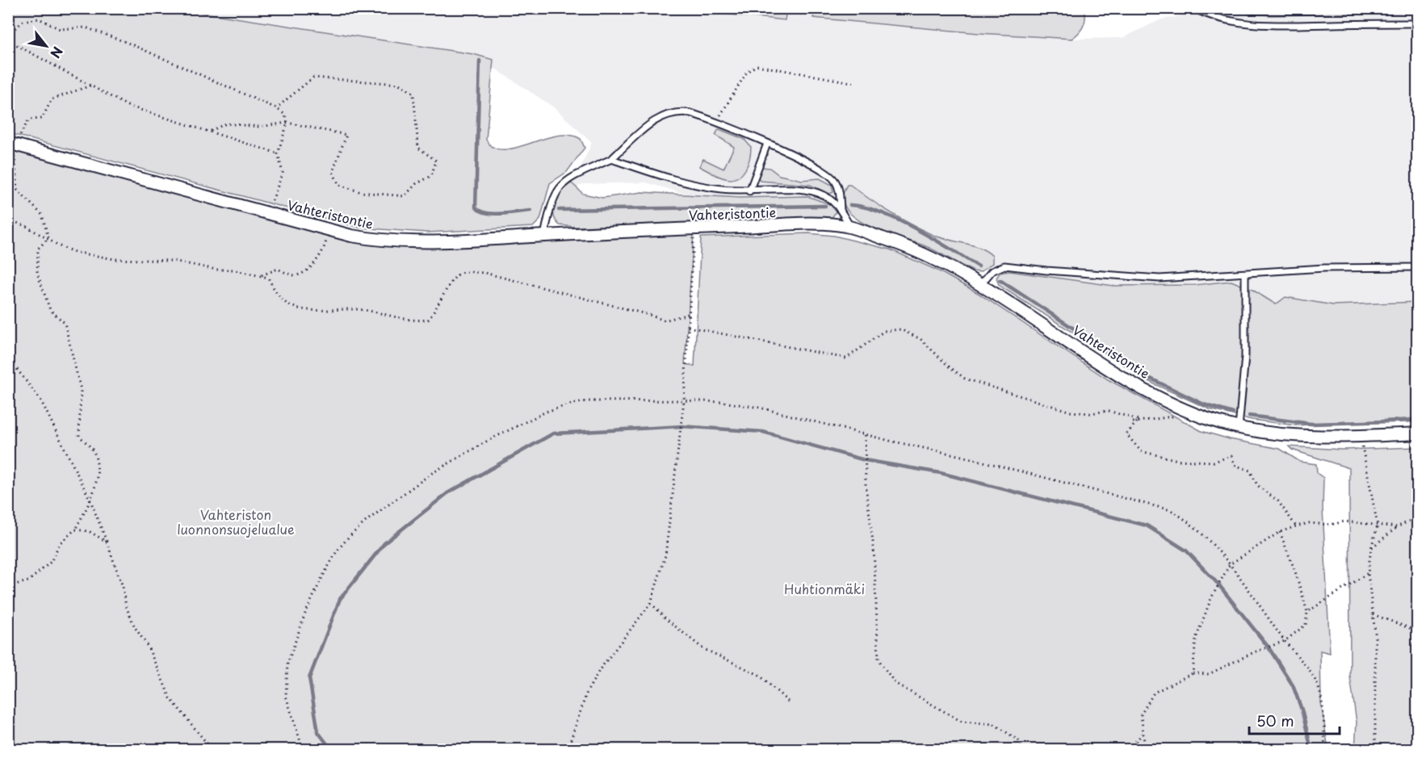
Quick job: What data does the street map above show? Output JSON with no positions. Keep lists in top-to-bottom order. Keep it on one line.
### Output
{"streets":{"street":["Vahteristontie"]},"parks":["Vahteriston luonnonsuojelualue","Huhtionmäki"],"scale_bar":"50 m","north":"bottom right"}
